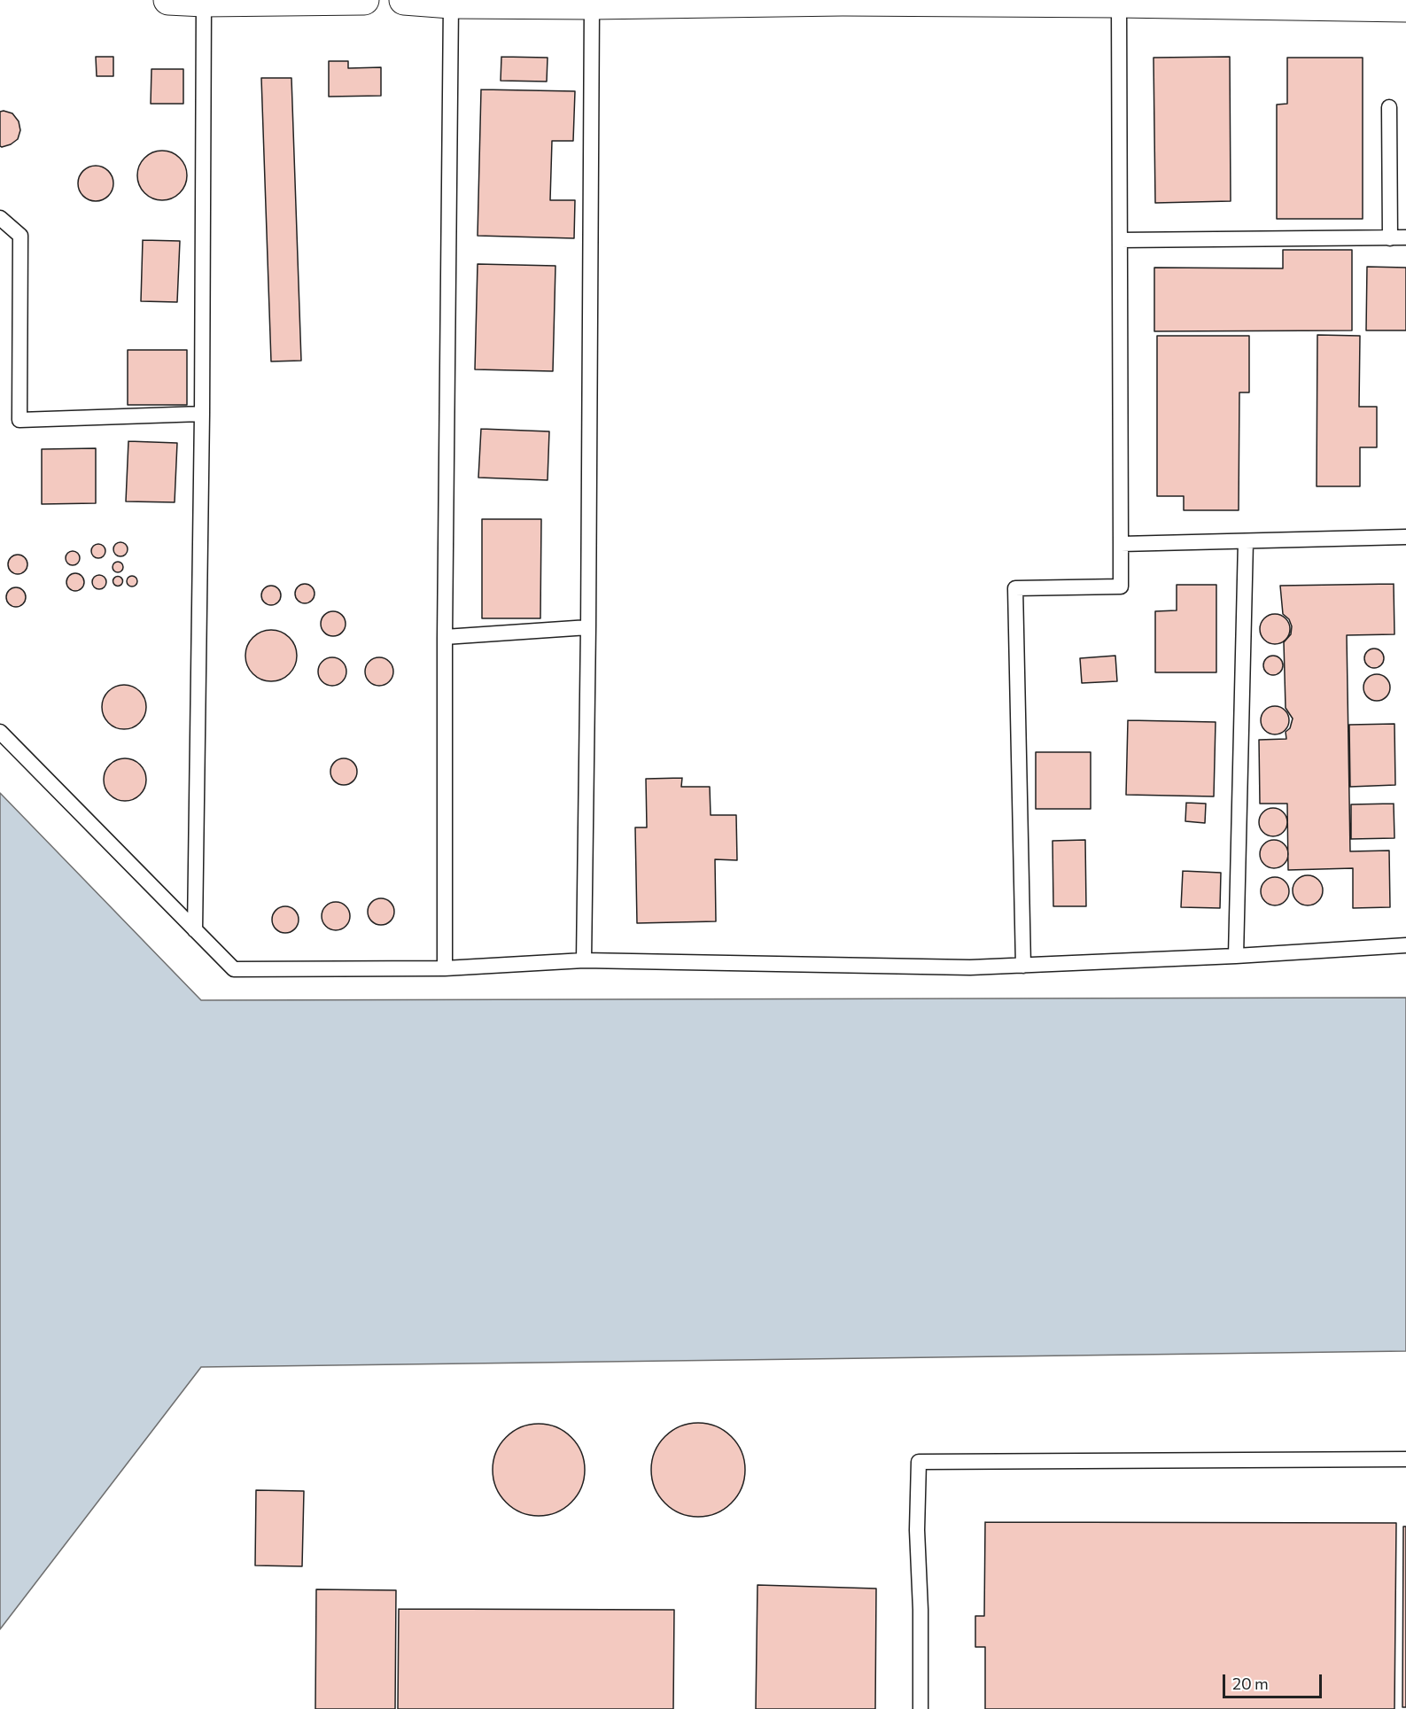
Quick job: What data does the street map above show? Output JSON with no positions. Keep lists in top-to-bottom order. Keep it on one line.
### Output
{"scale_bar":"20 m"}
